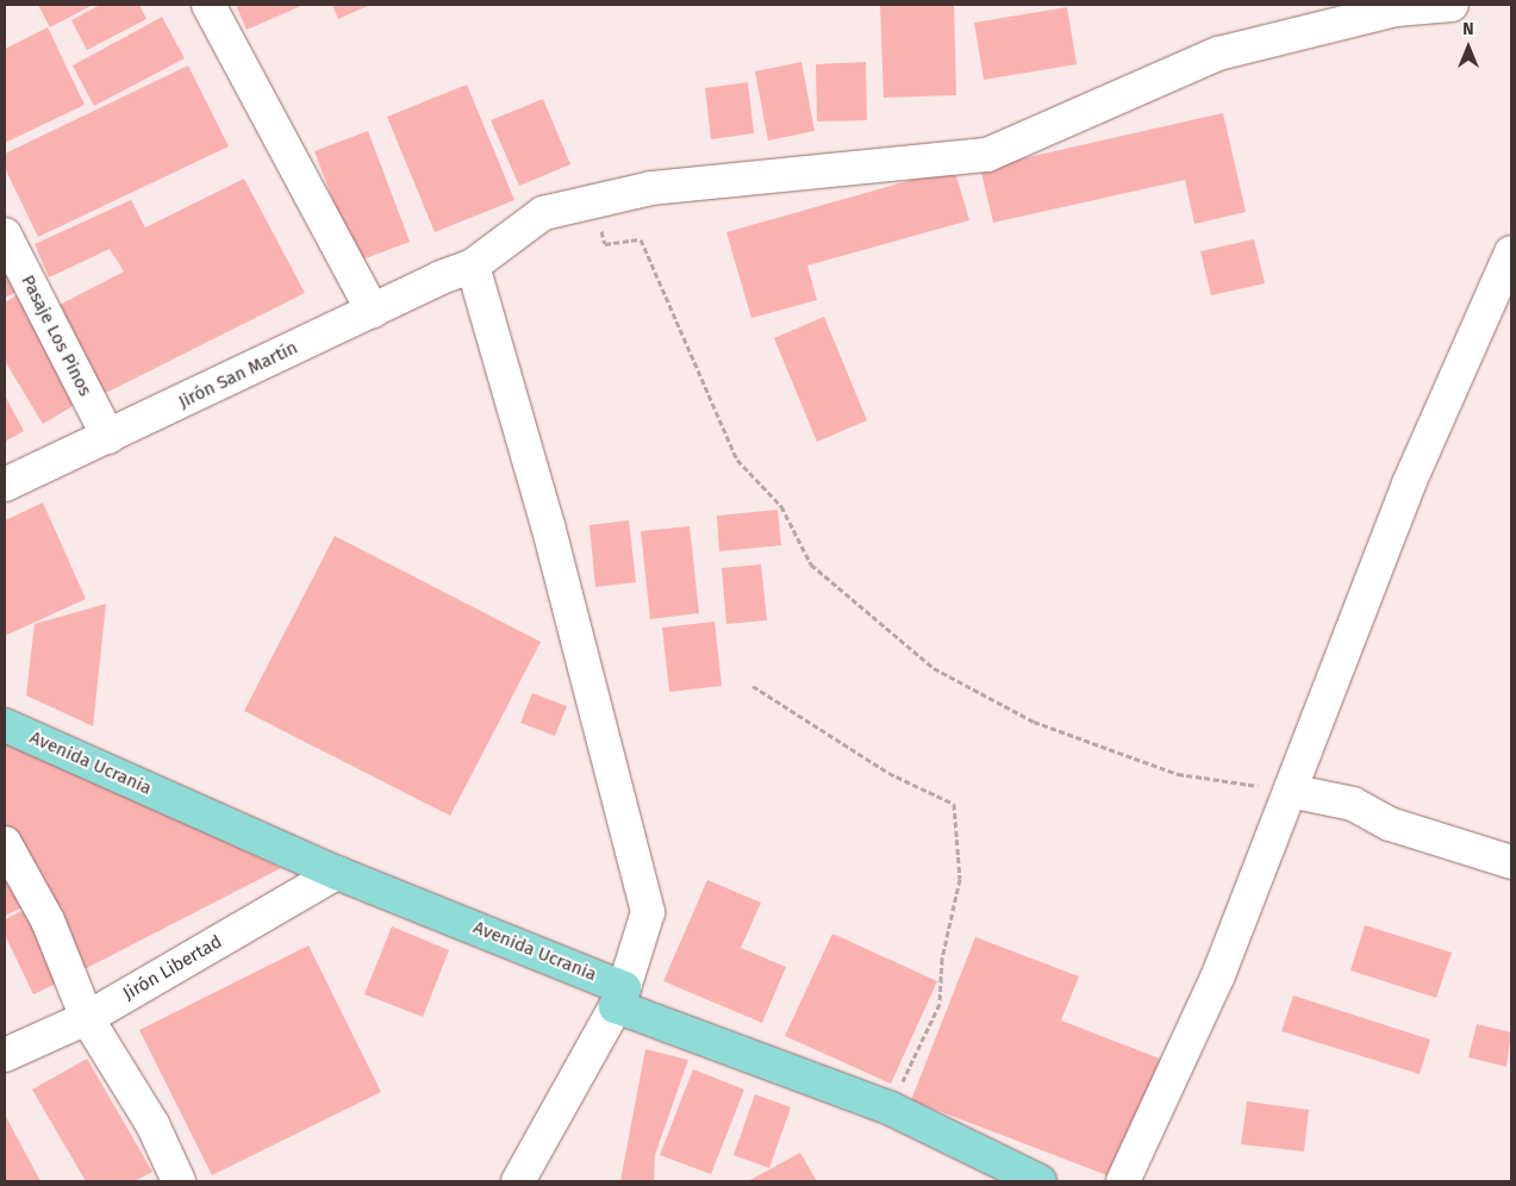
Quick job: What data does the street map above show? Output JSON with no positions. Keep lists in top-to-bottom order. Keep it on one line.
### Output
{"streets":{"main road":["Avenida Ucrania"],"street":["Pasaje Los Pinos","Jirón San Martín","Jirón Libertad"]},"crossings":[["Pasaje Los Pinos","Jirón San Martín"],["Avenida Ucrania","Jirón Libertad"]],"north":"top"}
